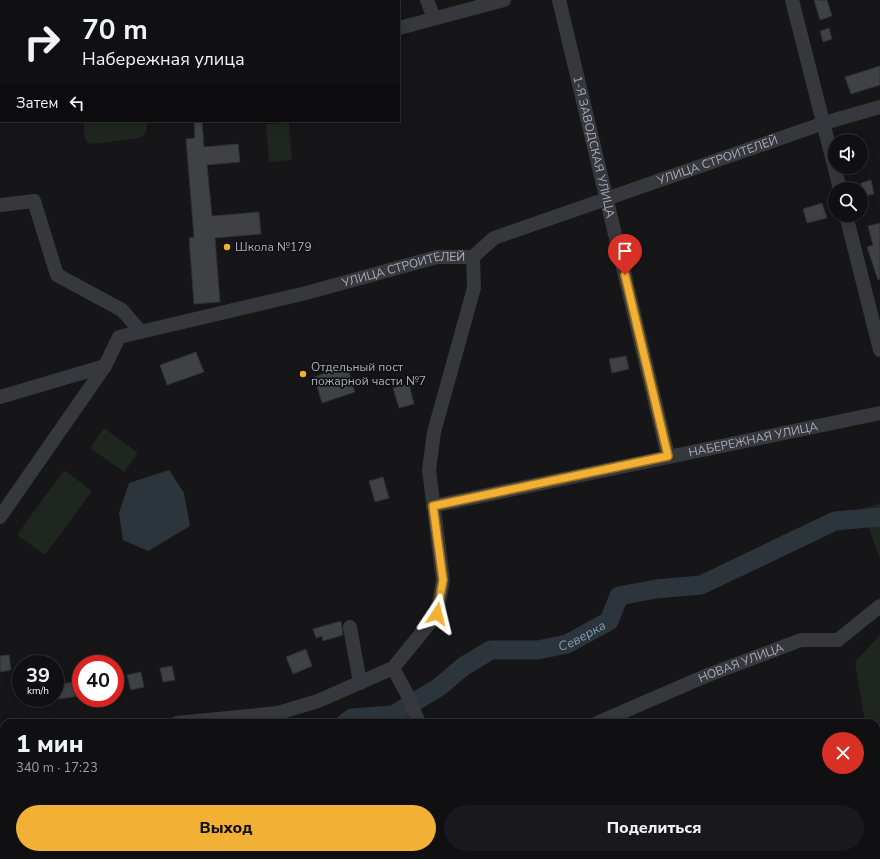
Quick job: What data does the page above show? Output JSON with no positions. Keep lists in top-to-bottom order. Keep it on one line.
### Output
{"streets":{"street":["1-Я ЗАВОДСКАЯ УЛИЦА","УЛИЦА СТРОИТЕЛЕЙ","НАБЕРЕЖНАЯ УЛИЦА","НОВАЯ УЛИЦА"]},"crossings":[["1-Я ЗАВОДСКАЯ УЛИЦА","УЛИЦА СТРОИТЕЛЕЙ"],["1-Я ЗАВОДСКАЯ УЛИЦА","НАБЕРЕЖНАЯ УЛИЦА"]],"water":["Северка"],"places":["Школа №179","Отдельный пост пожарной части №7"],"page":{"turn":["70 m","Набережная улица"],"then":"Затем","speed":"39 km/h","limit":"40","heading":["1 мин","340 m · 17:23"],"buttons":["Выход","Поделиться"]}}
